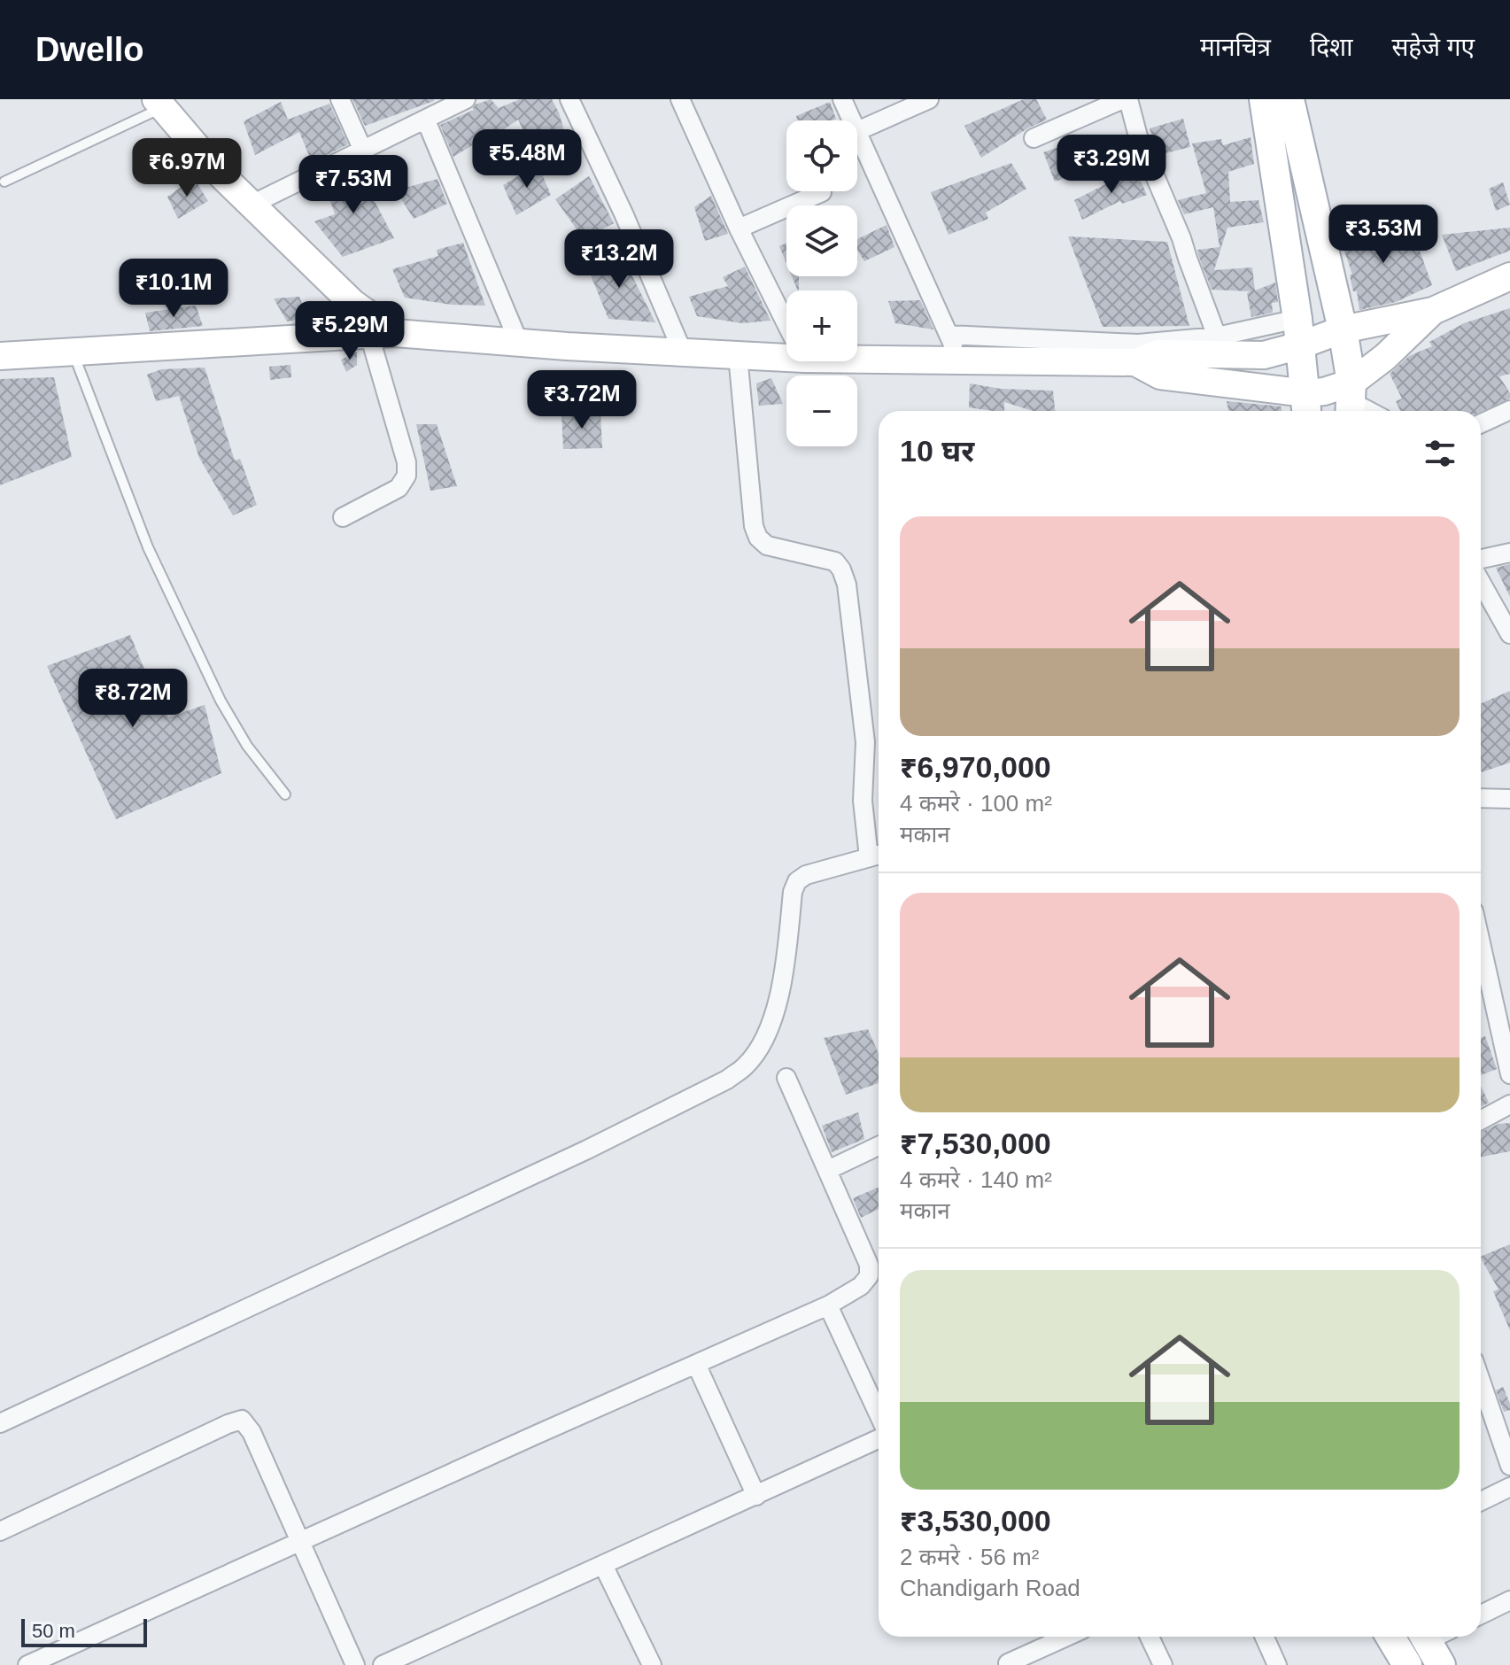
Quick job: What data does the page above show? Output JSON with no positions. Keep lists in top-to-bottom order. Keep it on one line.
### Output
{"scale_bar":"50 m","page":{"header":"Dwello","nav":["मानचित्र","दिशा","सहेजे गए"],"map_buttons":["+","−"],"price":["₹5.48M","₹3.29M","₹6.97M","₹7.53M","₹3.53M","₹13.2M","₹10.1M","₹5.29M","₹3.72M","₹8.72M"],"heading":"10 घर","list":[{"name":"₹6,970,000","note":"4 कमरे · 100 m² · मकान"},{"name":"₹7,530,000","note":"4 कमरे · 140 m² · मकान"},{"name":"₹3,530,000","note":"2 कमरे · 56 m² · Chandigarh Road"}],"scale":"50 m"}}
